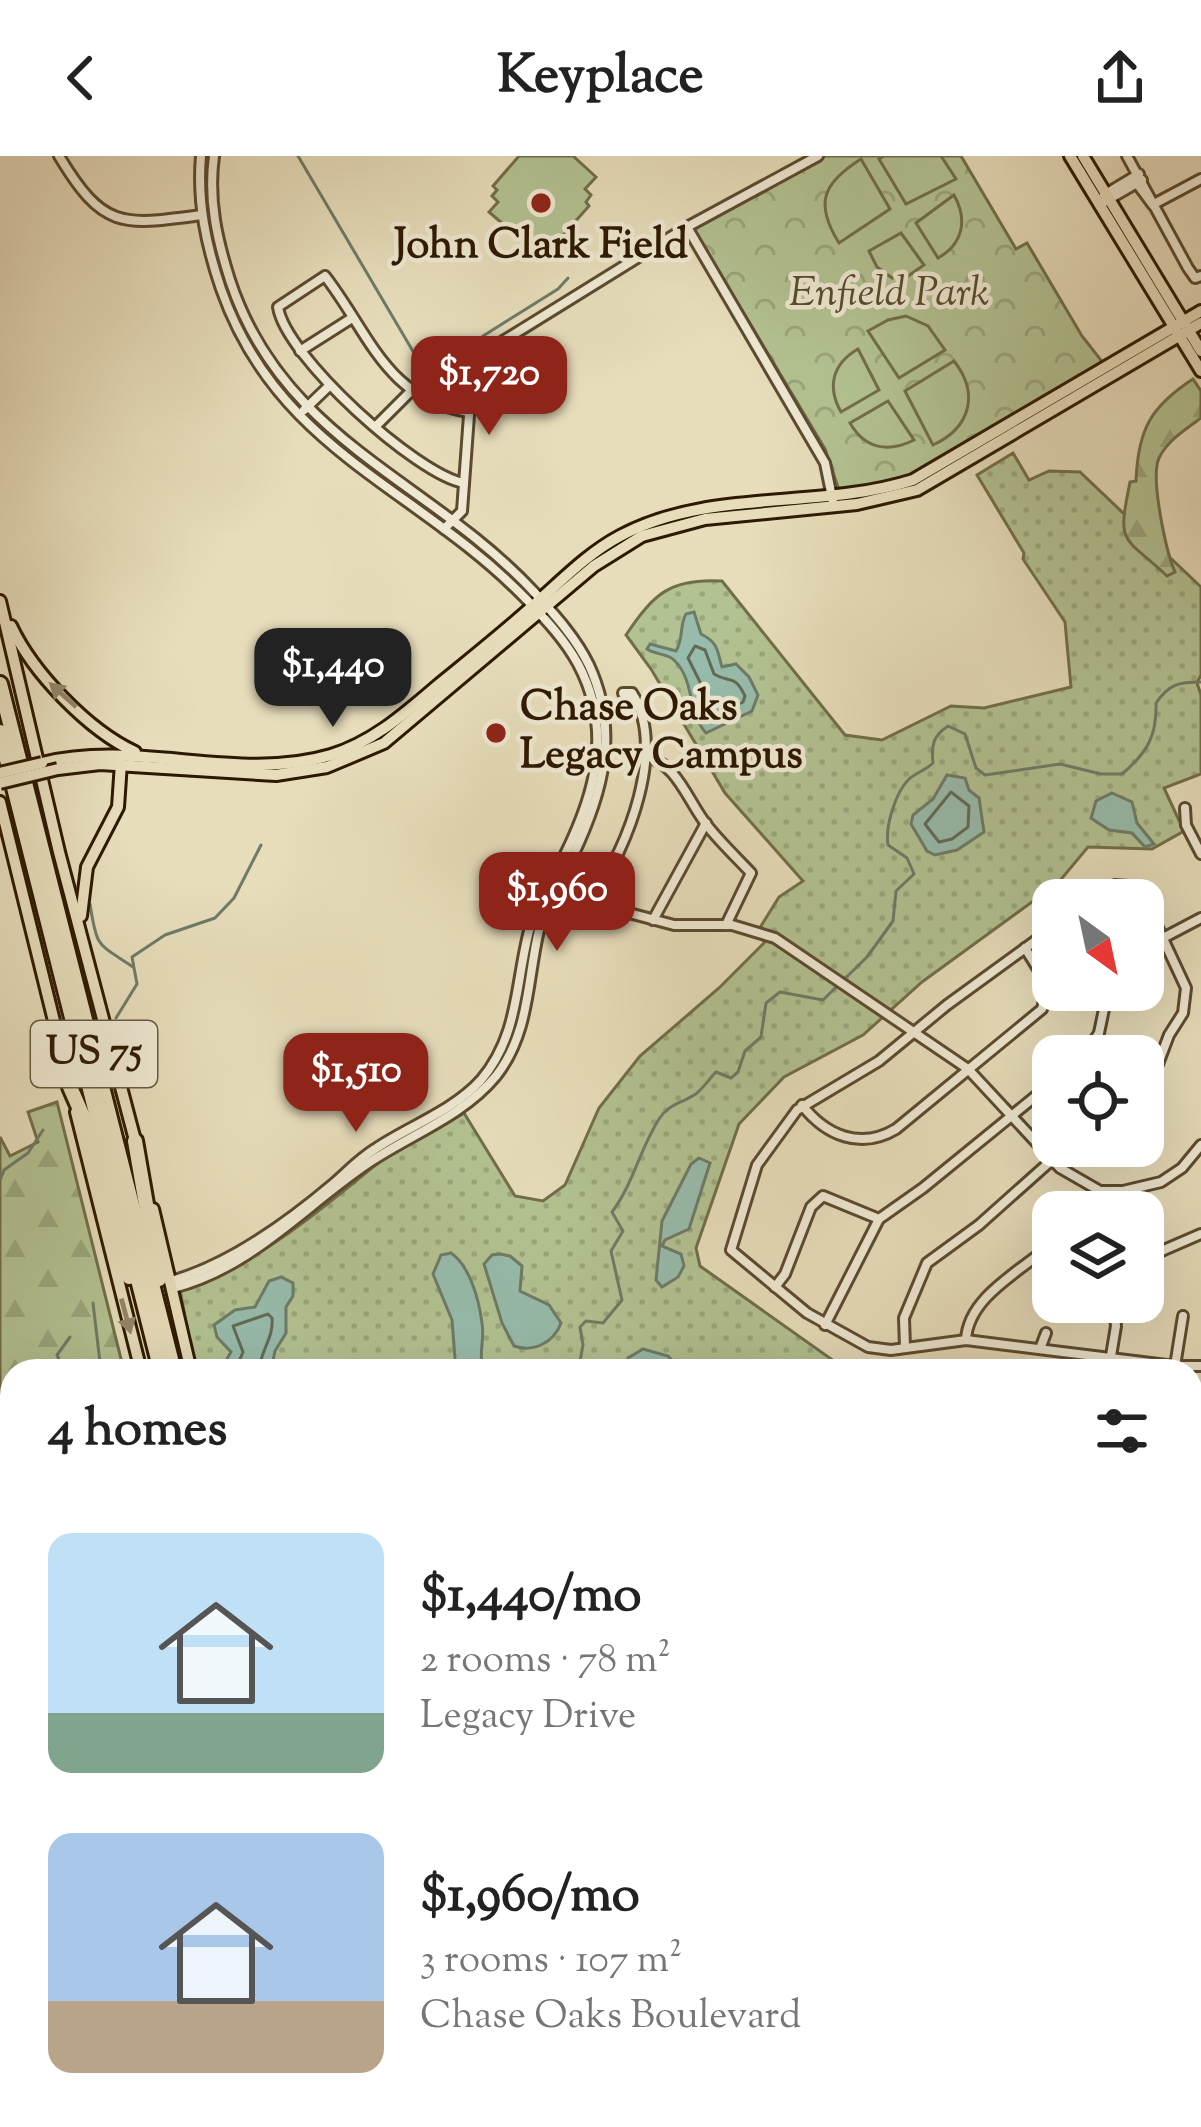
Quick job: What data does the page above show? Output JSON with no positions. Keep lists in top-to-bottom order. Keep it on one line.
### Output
{"streets":{"highway":["US 75"]},"parks":["Enfield Park"],"places":["John Clark Field","Chase Oaks Legacy Campus"],"north":"bottom right","page":{"header":"Keyplace","price":["$1,720","$1,440","$1,960","$1,510"],"heading":"4 homes","list":[{"name":"$1,440/mo","note":"2 rooms · 78 m² · Legacy Drive"},{"name":"$1,960/mo","note":"3 rooms · 107 m² · Chase Oaks Boulevard"}]}}
